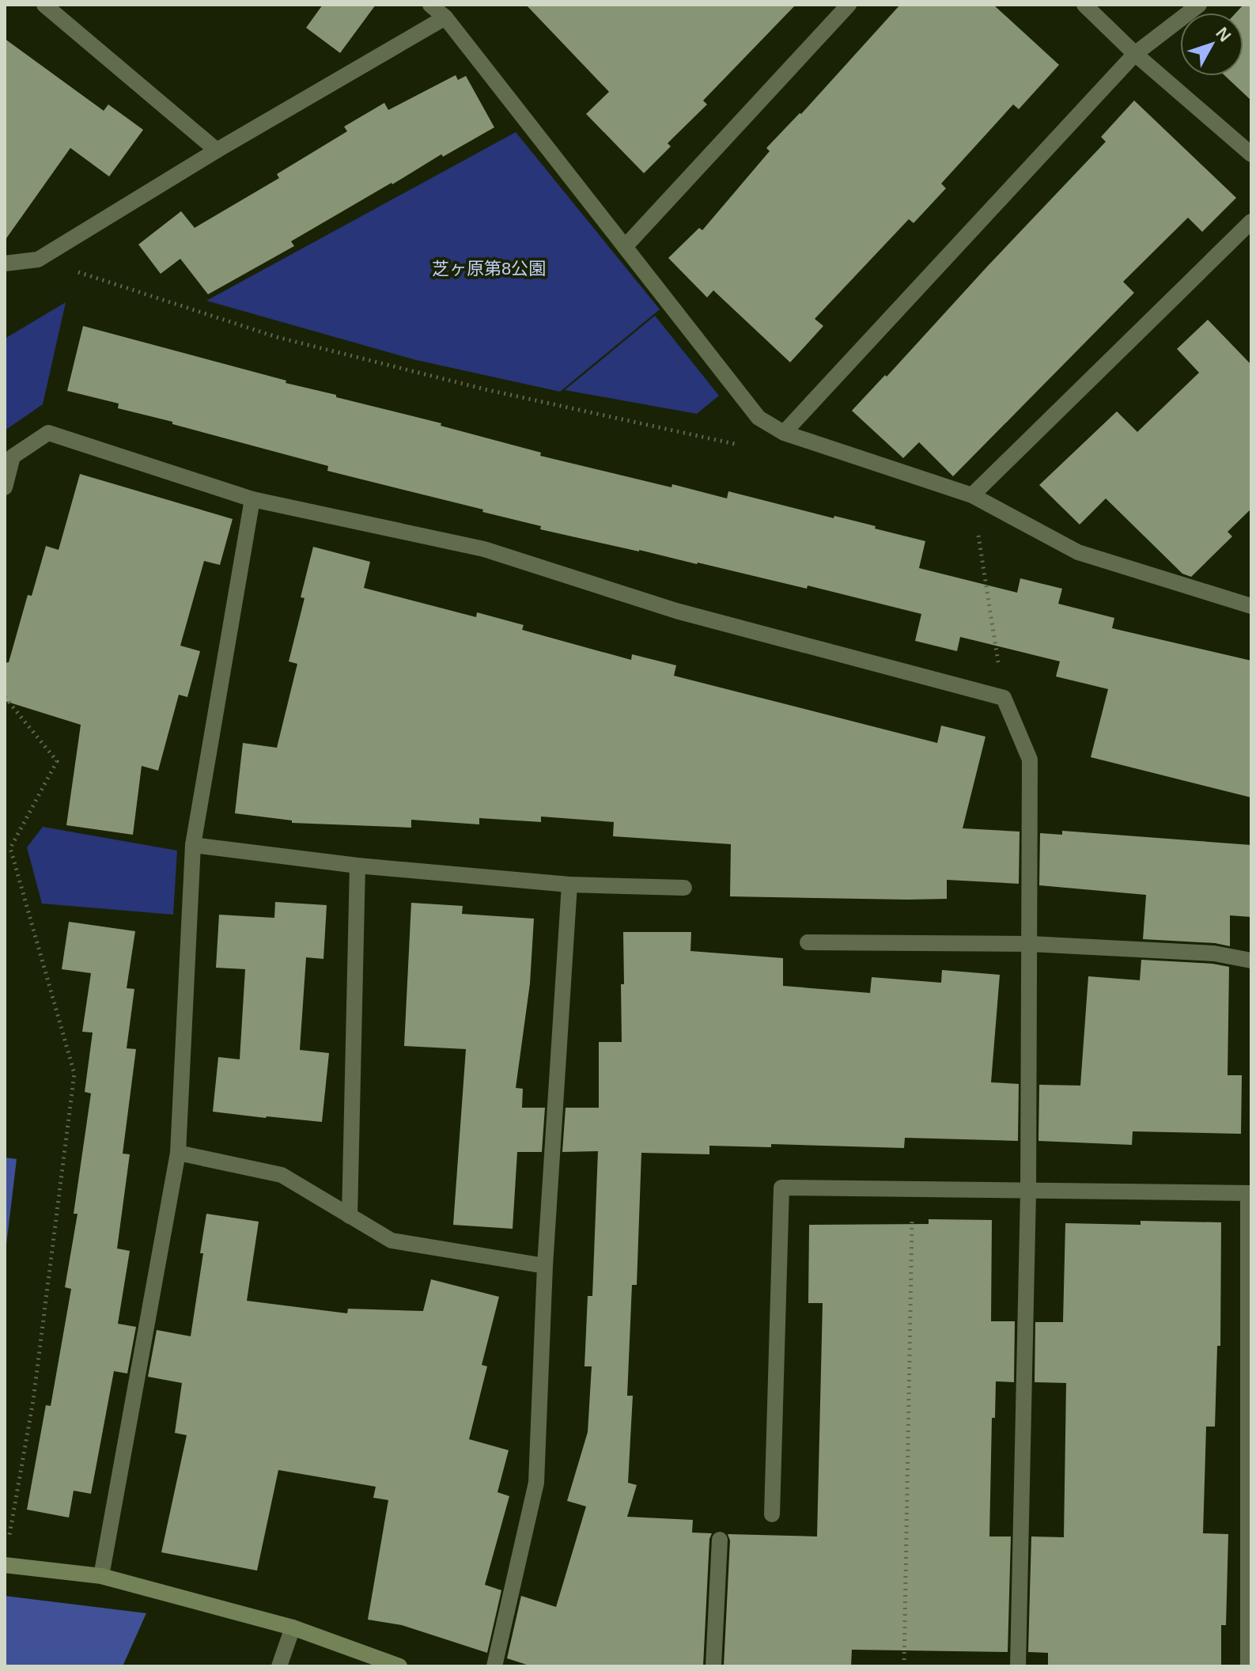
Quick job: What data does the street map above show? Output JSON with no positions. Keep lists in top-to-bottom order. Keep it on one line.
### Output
{"parks":["芝ヶ原第8公園"],"north":"top right"}
